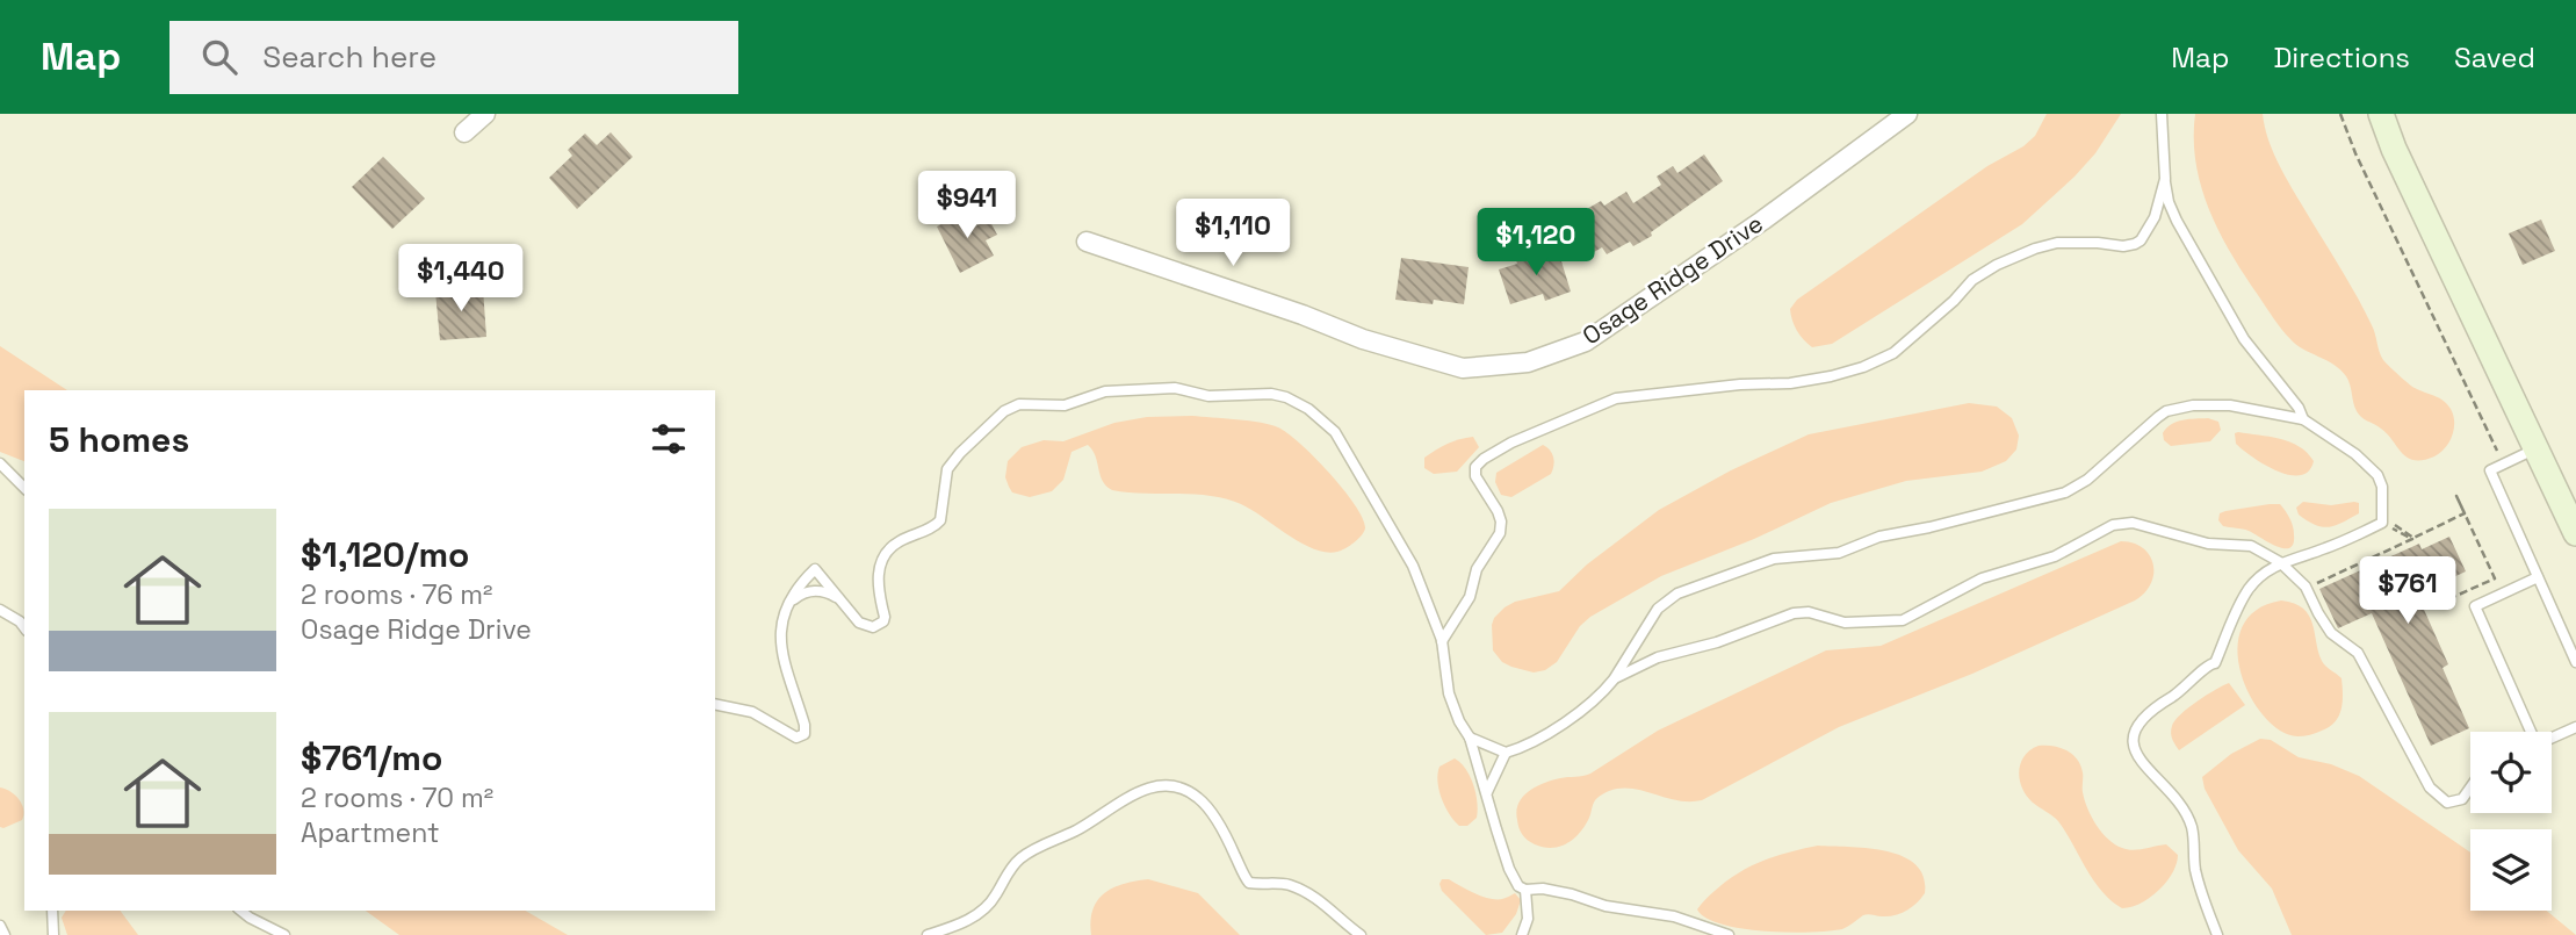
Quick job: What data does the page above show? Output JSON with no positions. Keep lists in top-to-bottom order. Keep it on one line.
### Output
{"streets":{"street":["Osage Ridge Drive"]},"page":{"header":"Map","search":"Search here","nav":["Map","Directions","Saved"],"price":["$941","$1,110","$1,120","$1,440","$761"],"heading":"5 homes","list":[{"name":"$1,120/mo","note":"2 rooms · 76 m² · Osage Ridge Drive"},{"name":"$761/mo","note":"2 rooms · 70 m² · Apartment"}]}}
